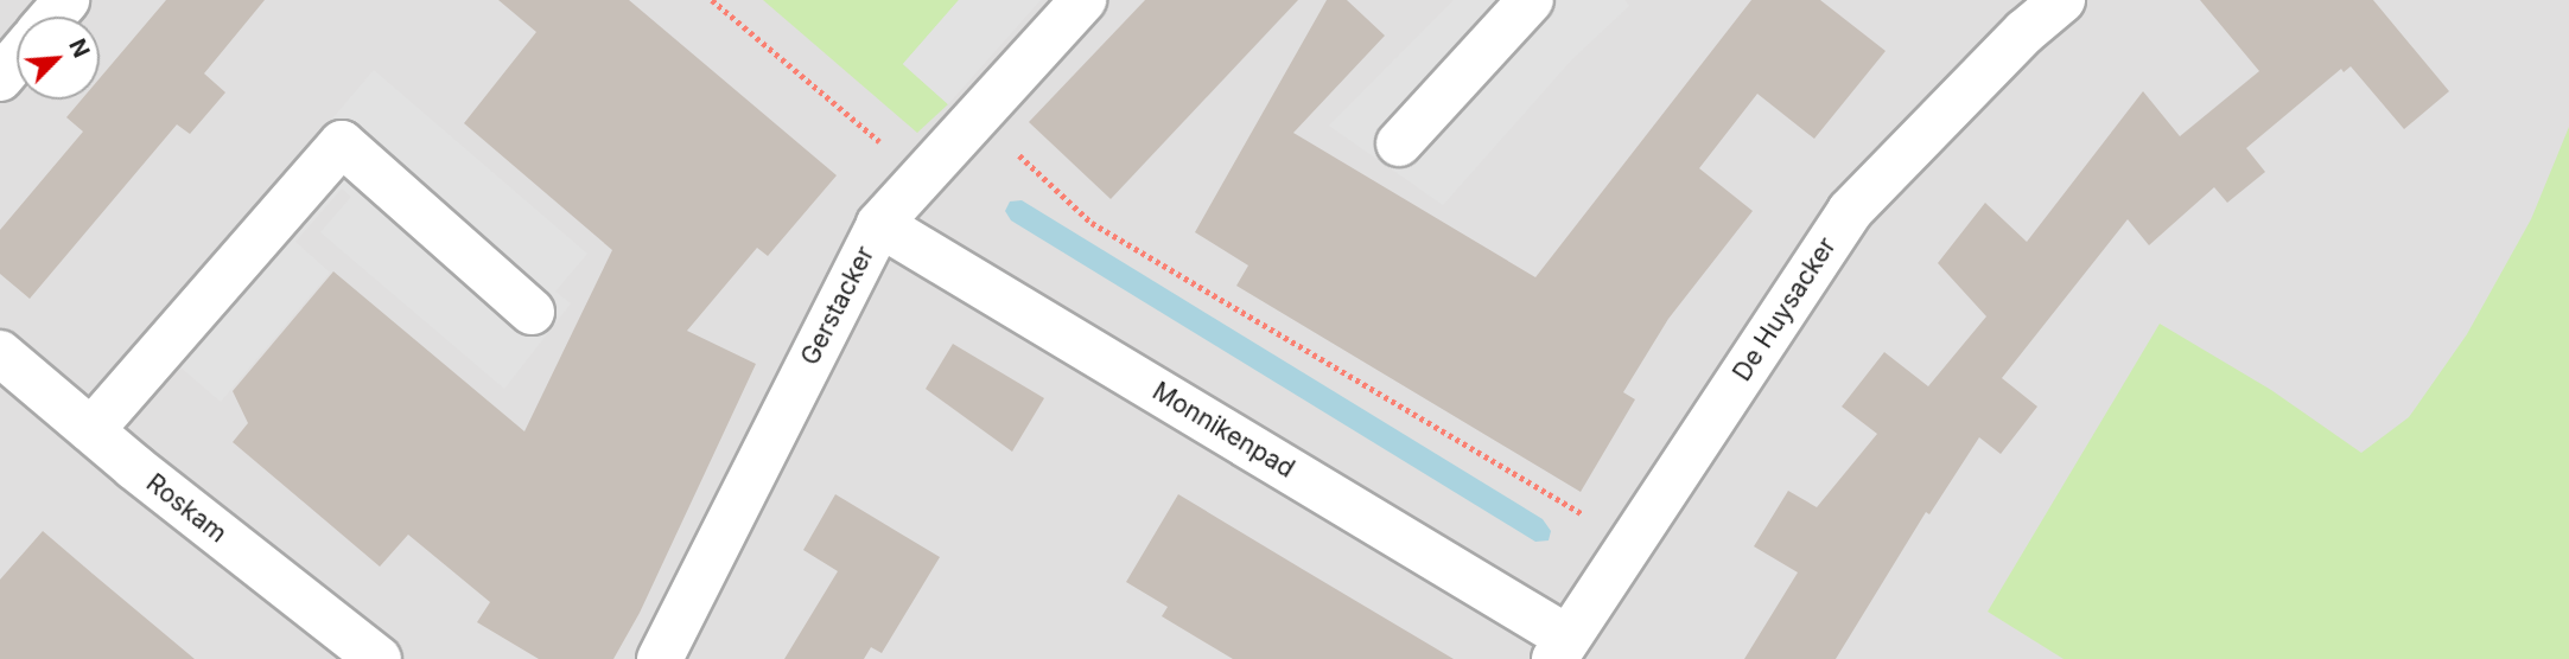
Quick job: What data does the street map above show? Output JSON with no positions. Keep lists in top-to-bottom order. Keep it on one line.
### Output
{"streets":{"street":["Gerstacker","De Huysacker","Monnikenpad","Roskam"]},"crossings":[["Gerstacker","Monnikenpad"],["De Huysacker","Monnikenpad"]],"north":"top right"}
